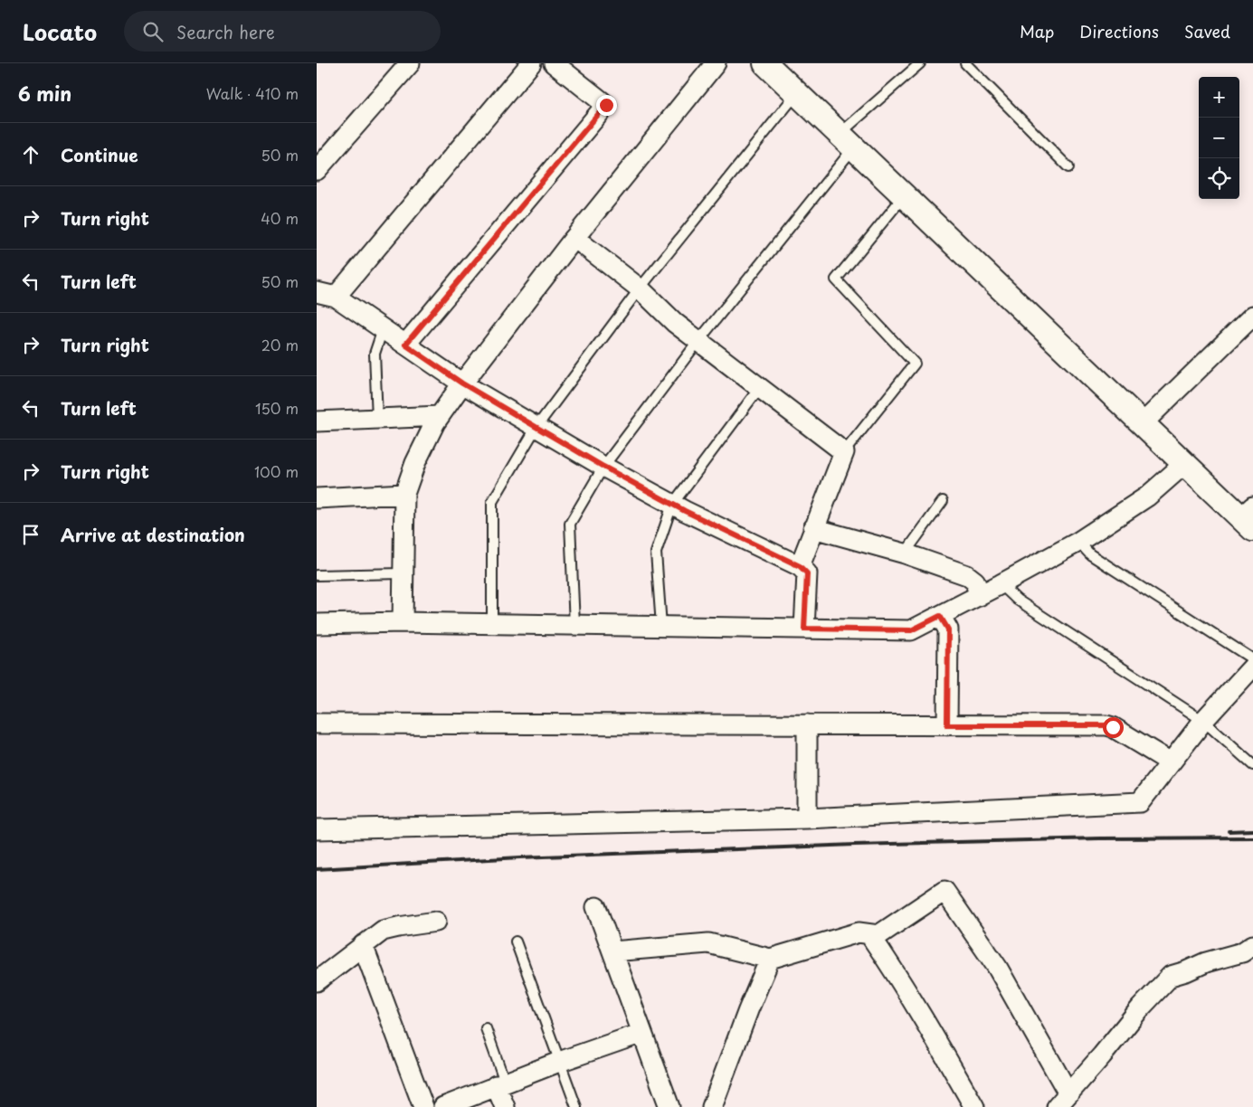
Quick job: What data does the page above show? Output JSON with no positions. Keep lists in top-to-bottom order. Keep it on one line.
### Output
{"page":{"header":"Locato","search":"Search here","nav":["Map","Directions","Saved"],"heading":["6 min","Walk · 410 m"],"map_buttons":["+","−"],"list":[["Continue","50 m"],["Turn right","40 m"],["Turn left","50 m"],["Turn right","20 m"],["Turn left","150 m"],["Turn right","100 m"],"Arrive at destination"]}}
